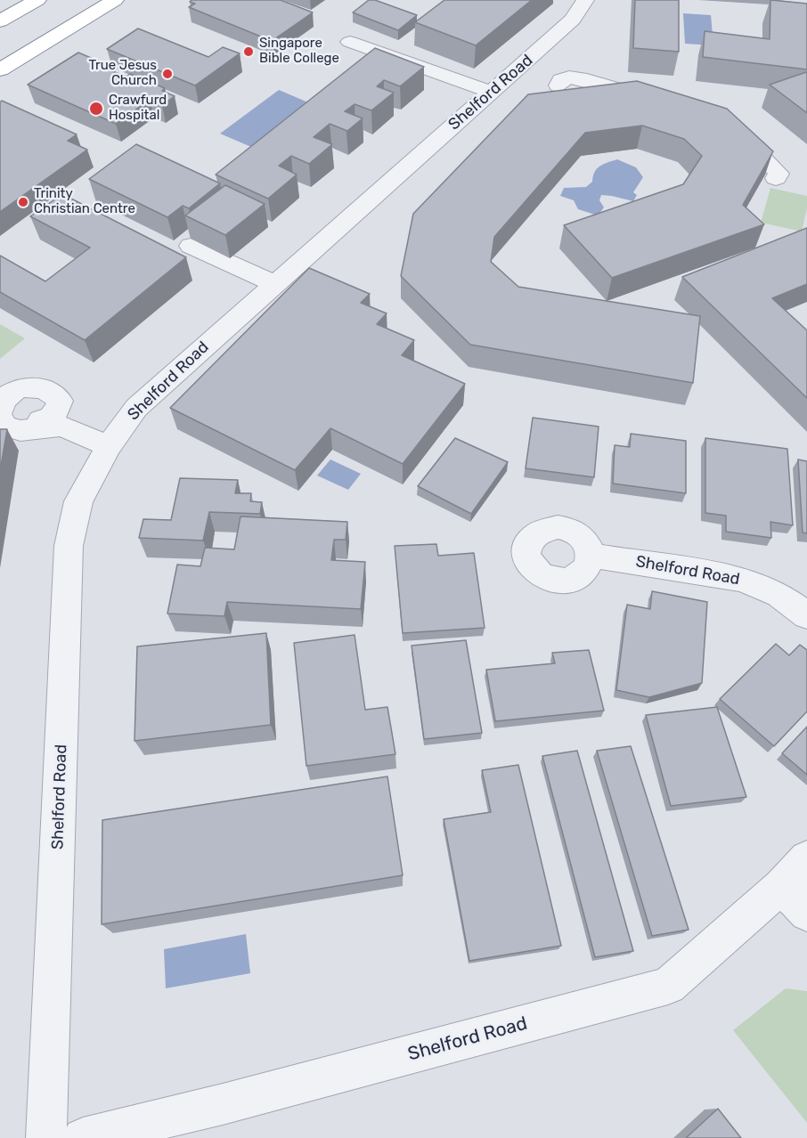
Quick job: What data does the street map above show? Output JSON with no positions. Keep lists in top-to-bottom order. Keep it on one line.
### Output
{"streets":{"street":["Shelford Road"]},"places":["Singapore Bible College","True Jesus Church","Crawfurd Hospital","Trinity Christian Centre"]}
